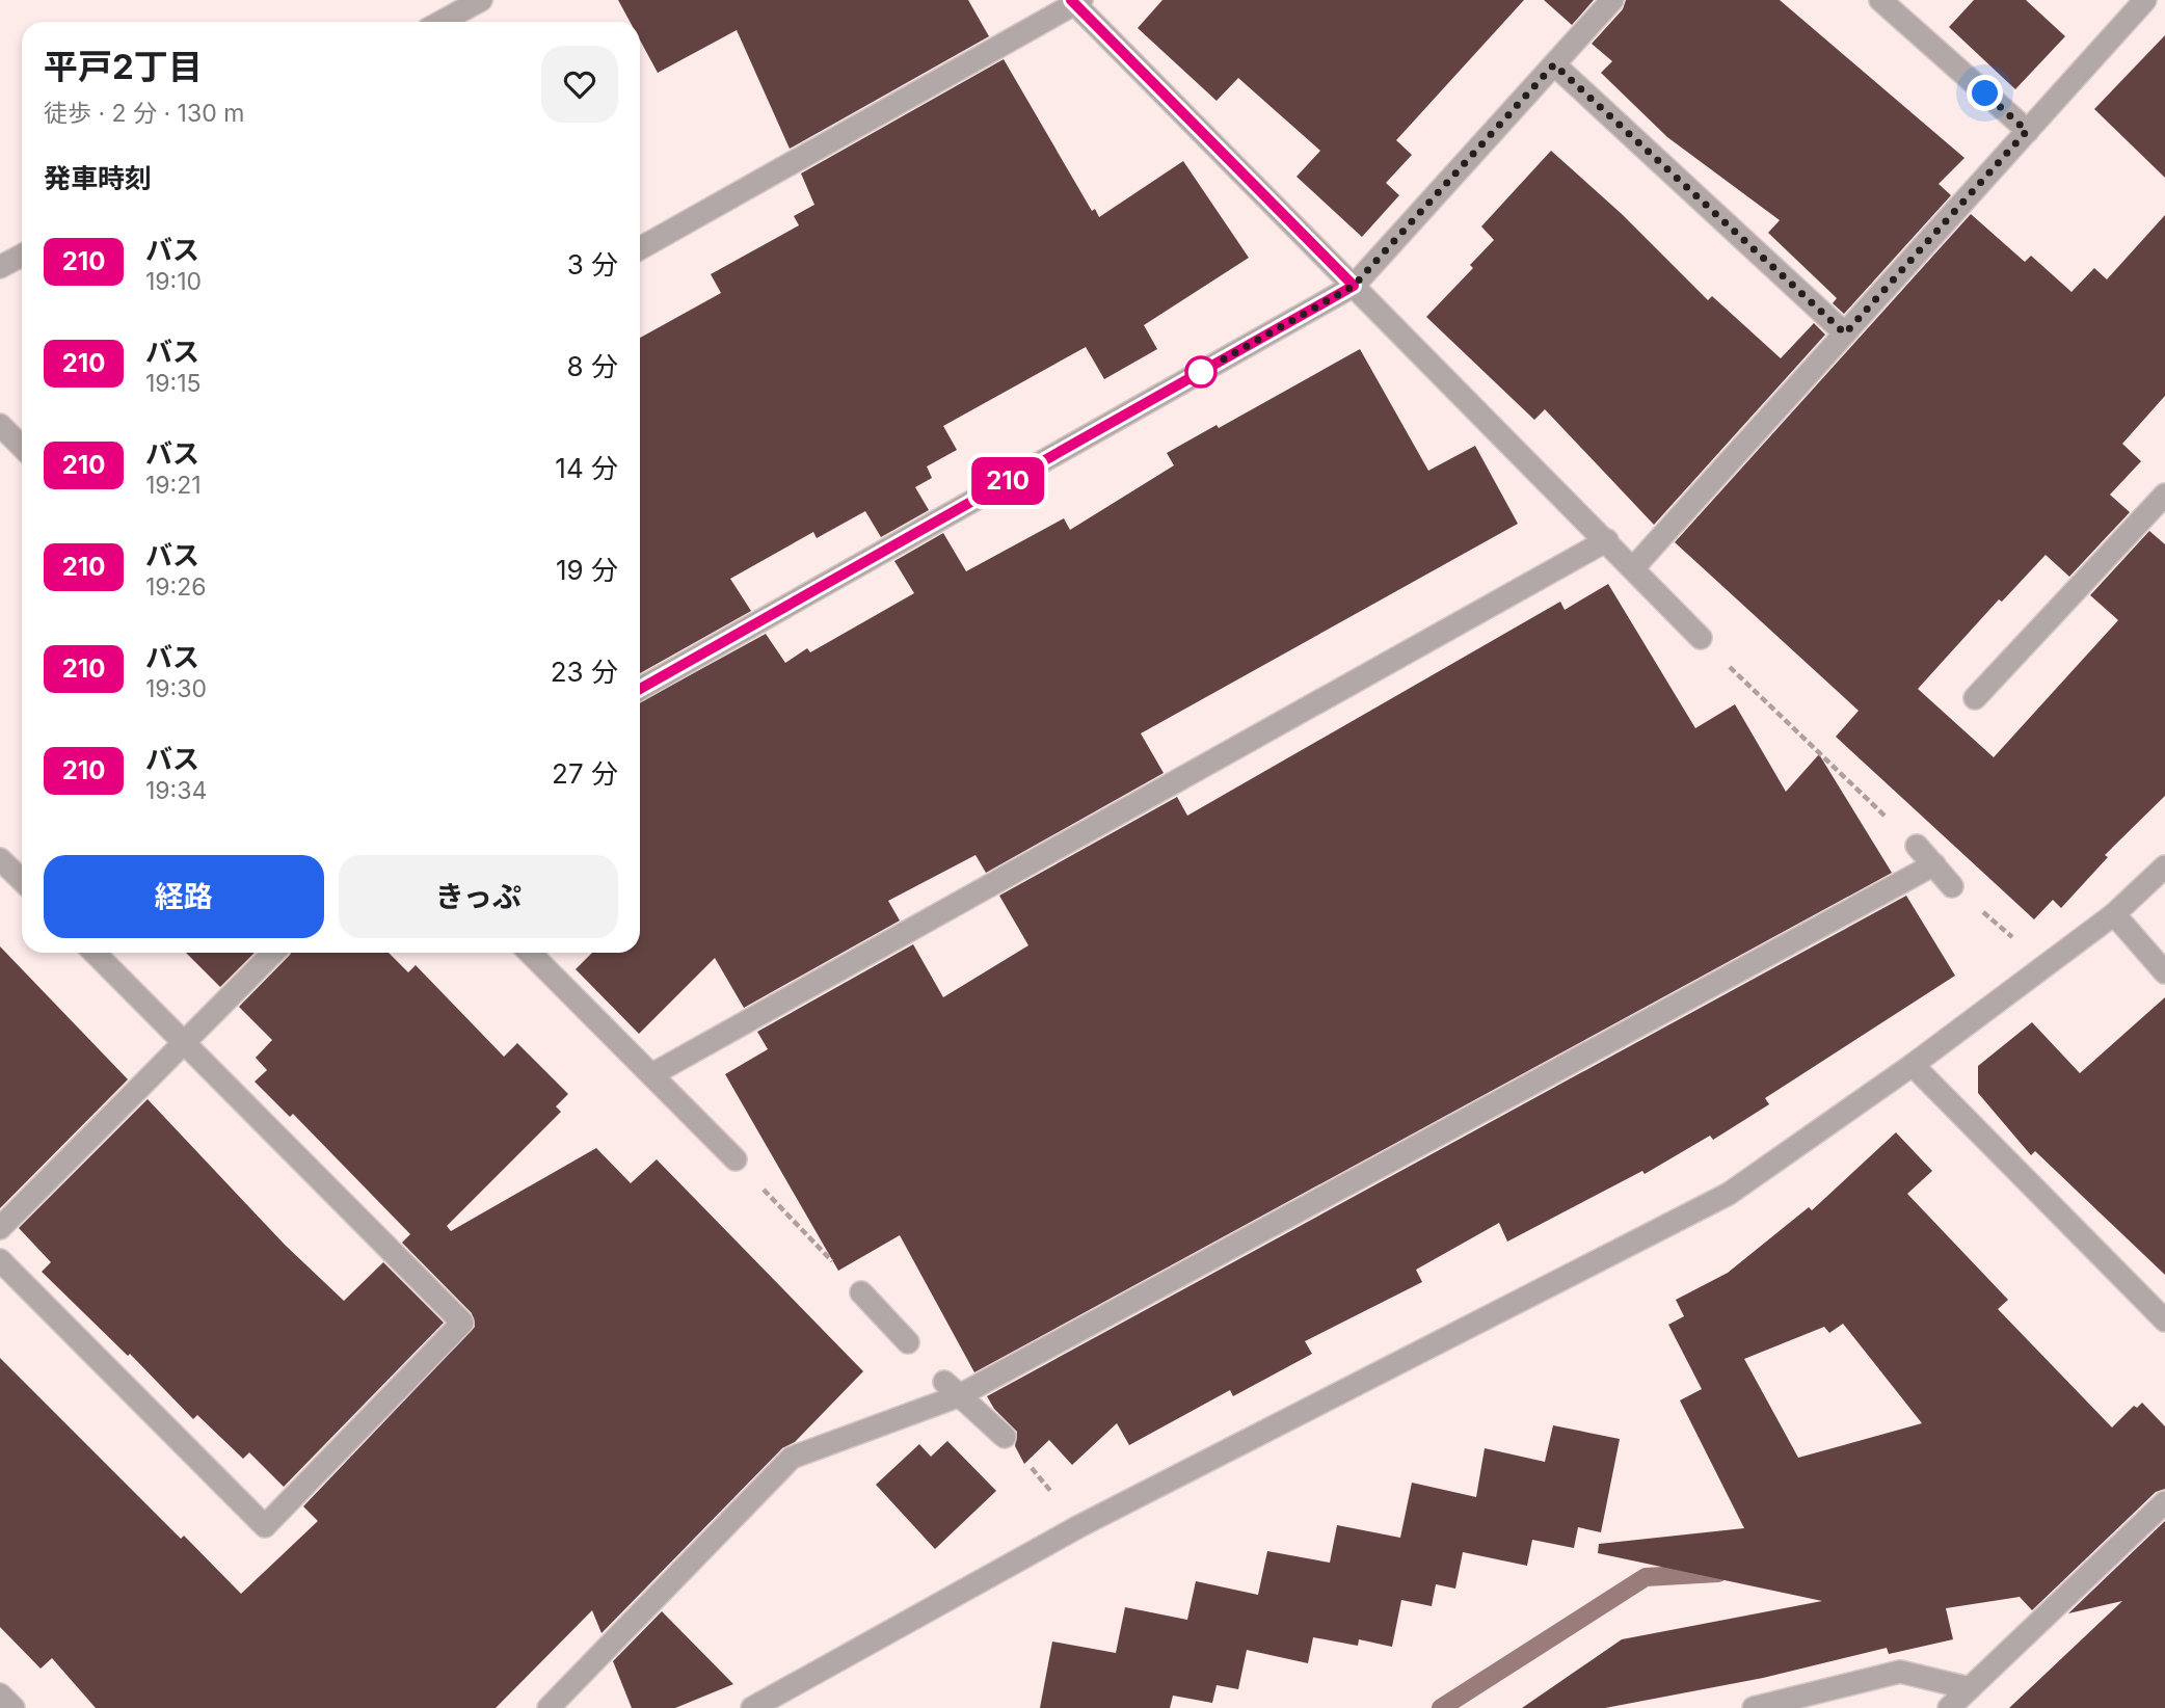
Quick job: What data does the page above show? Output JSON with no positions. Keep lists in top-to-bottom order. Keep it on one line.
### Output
{"lines":["bus line 210"],"page":{"on_map":"210","heading":[["平戸2丁目","徒歩 · 2 分 · 130 m"],"発車時刻"],"list":[{"mark":"210","name":"バス","note":"19:10","value":"3 分"},{"mark":"210","name":"バス","note":"19:15","value":"8 分"},{"mark":"210","name":"バス","note":"19:21","value":"14 分"},{"mark":"210","name":"バス","note":"19:26","value":"19 分"},{"mark":"210","name":"バス","note":"19:30","value":"23 分"},{"mark":"210","name":"バス","note":"19:34","value":"27 分"}],"buttons":["経路","きっぷ"]}}
